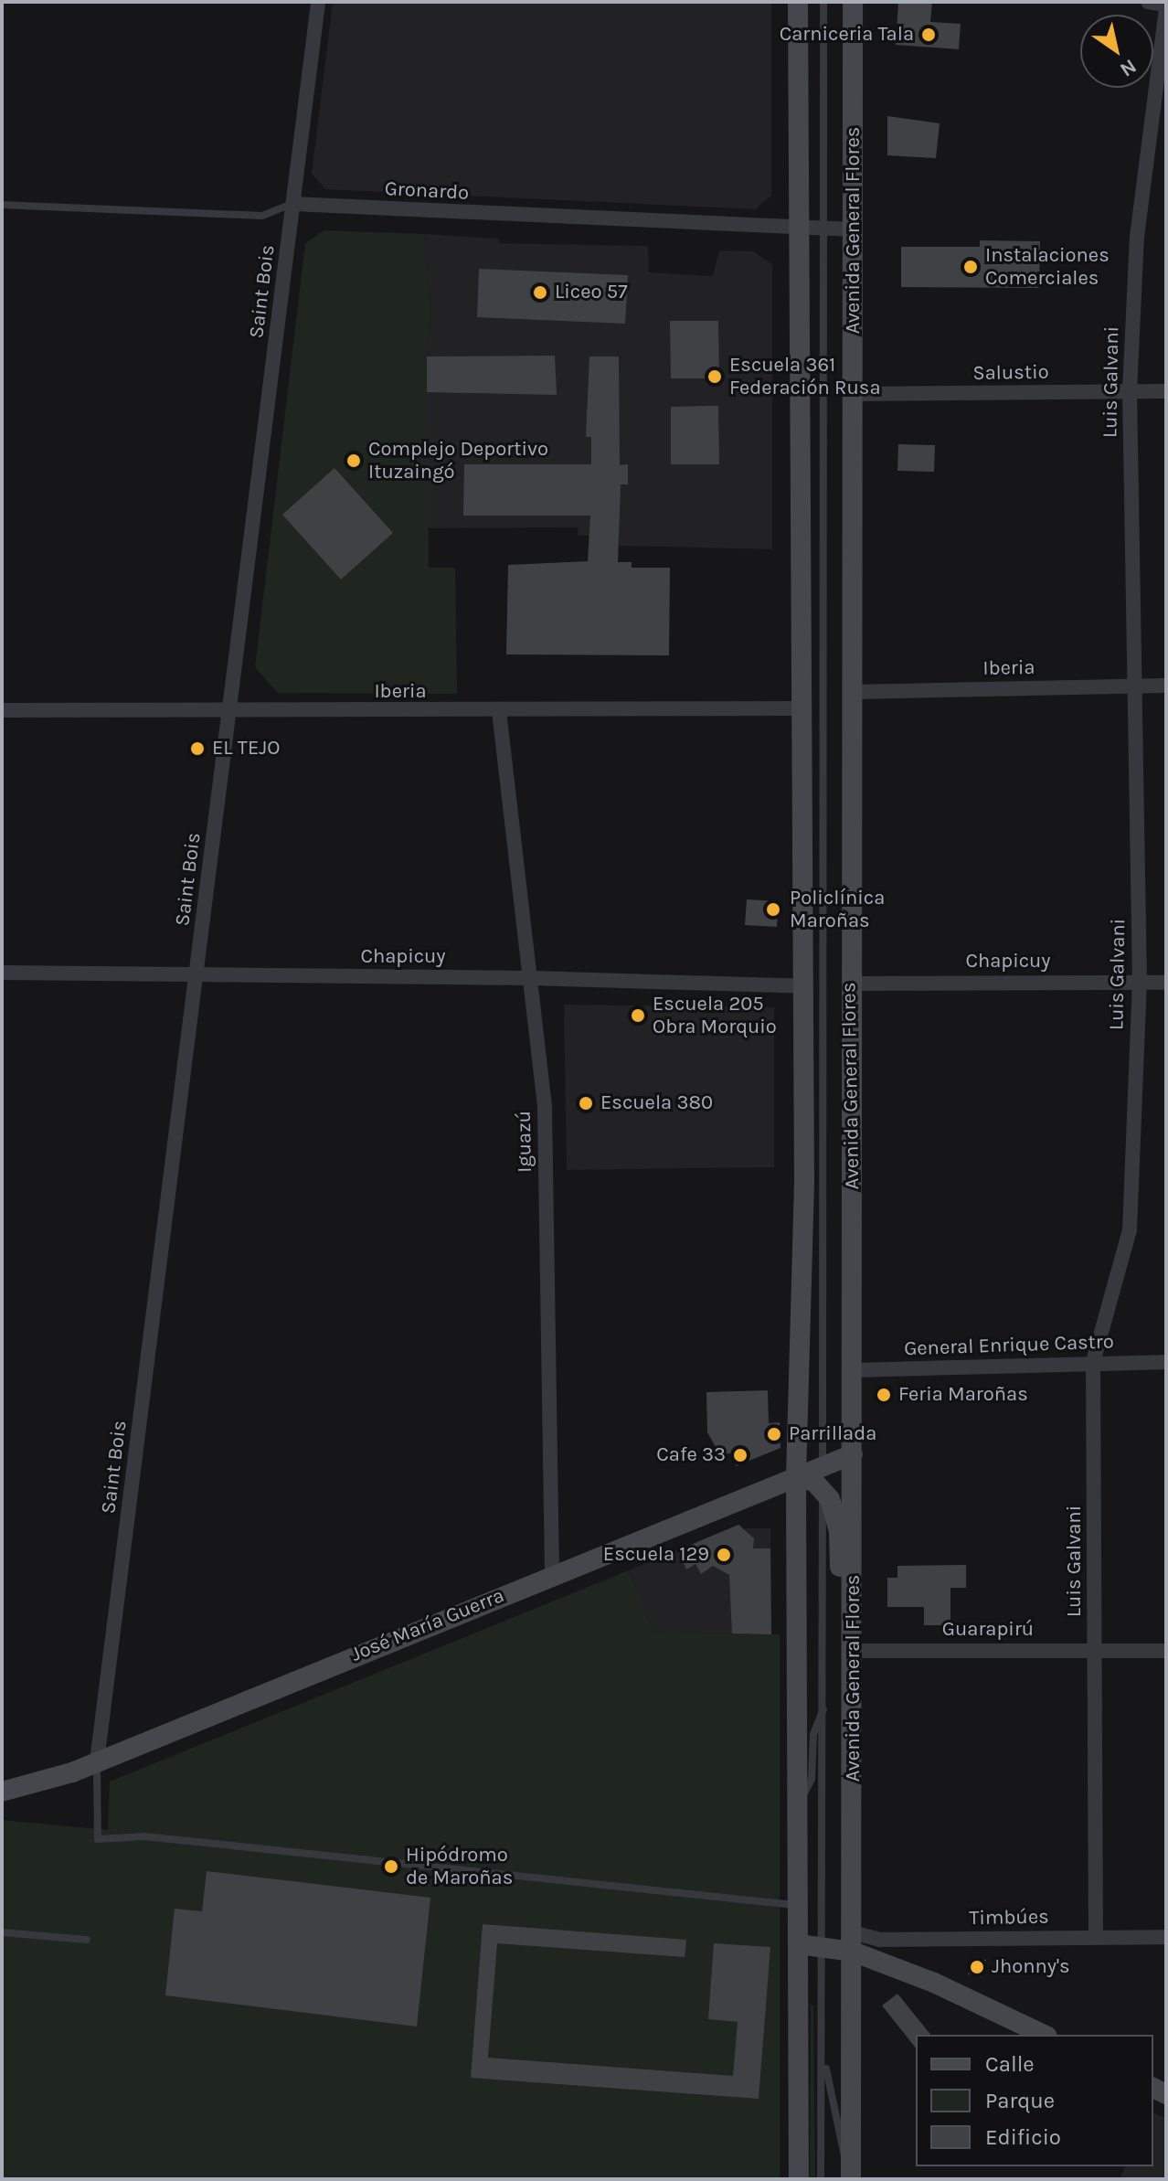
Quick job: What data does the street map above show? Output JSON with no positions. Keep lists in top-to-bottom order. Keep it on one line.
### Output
{"streets":{"main road":["Avenida General Flores","José María Guerra"],"street":["Gronardo","Saint Bois","Salustio","Luis Galvani","Iberia","Chapicuy","Iguazú","General Enrique Castro","Guarapirú","Timbúes"]},"crossings":[["Gronardo","Avenida General Flores"],["Gronardo","Saint Bois"],["Avenida General Flores","Salustio"],["Avenida General Flores","Iberia"],["Avenida General Flores","Chapicuy"],["Avenida General Flores","General Enrique Castro"],["Avenida General Flores","José María Guerra"],["Avenida General Flores","Guarapirú"],["Avenida General Flores","Timbúes"],["Saint Bois","Iberia"],["Saint Bois","Chapicuy"],["Saint Bois","José María Guerra"],["Salustio","Luis Galvani"],["Luis Galvani","Iberia"],["Luis Galvani","Chapicuy"],["Luis Galvani","General Enrique Castro"],["Luis Galvani","Guarapirú"],["Luis Galvani","Timbúes"],["Iberia","Iguazú"],["Chapicuy","Iguazú"],["Iguazú","José María Guerra"]],"places":["Carniceria Tala","Instalaciones Comerciales","Liceo 57","Escuela 361 Federación Rusa","Complejo Deportivo Ituzaingó","EL TEJO","Policlínica Maroñas","Escuela 205 Obra Morquio","Escuela 380","Feria Maroñas","Parrillada","Cafe 33","Escuela 129","Hipódromo de Maroñas","Jhonny's"],"legend":["Calle","Parque","Edificio"],"north":"bottom right"}
